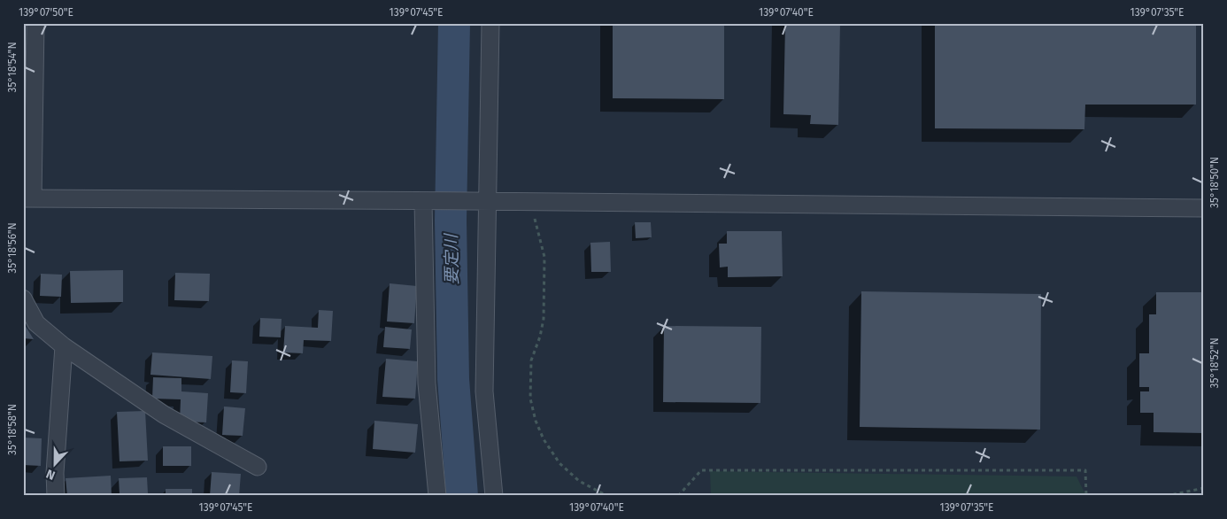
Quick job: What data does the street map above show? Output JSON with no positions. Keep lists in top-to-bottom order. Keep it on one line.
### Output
{"water":["要定川"],"north":"bottom","coordinates":["139°07'50\"E","139°07'45\"E","139°07'40\"E","139°07'35\"E","35°18'54\"N","35°18'50\"N","35°18'56\"N","35°18'52\"N","35°18'58\"N"]}
